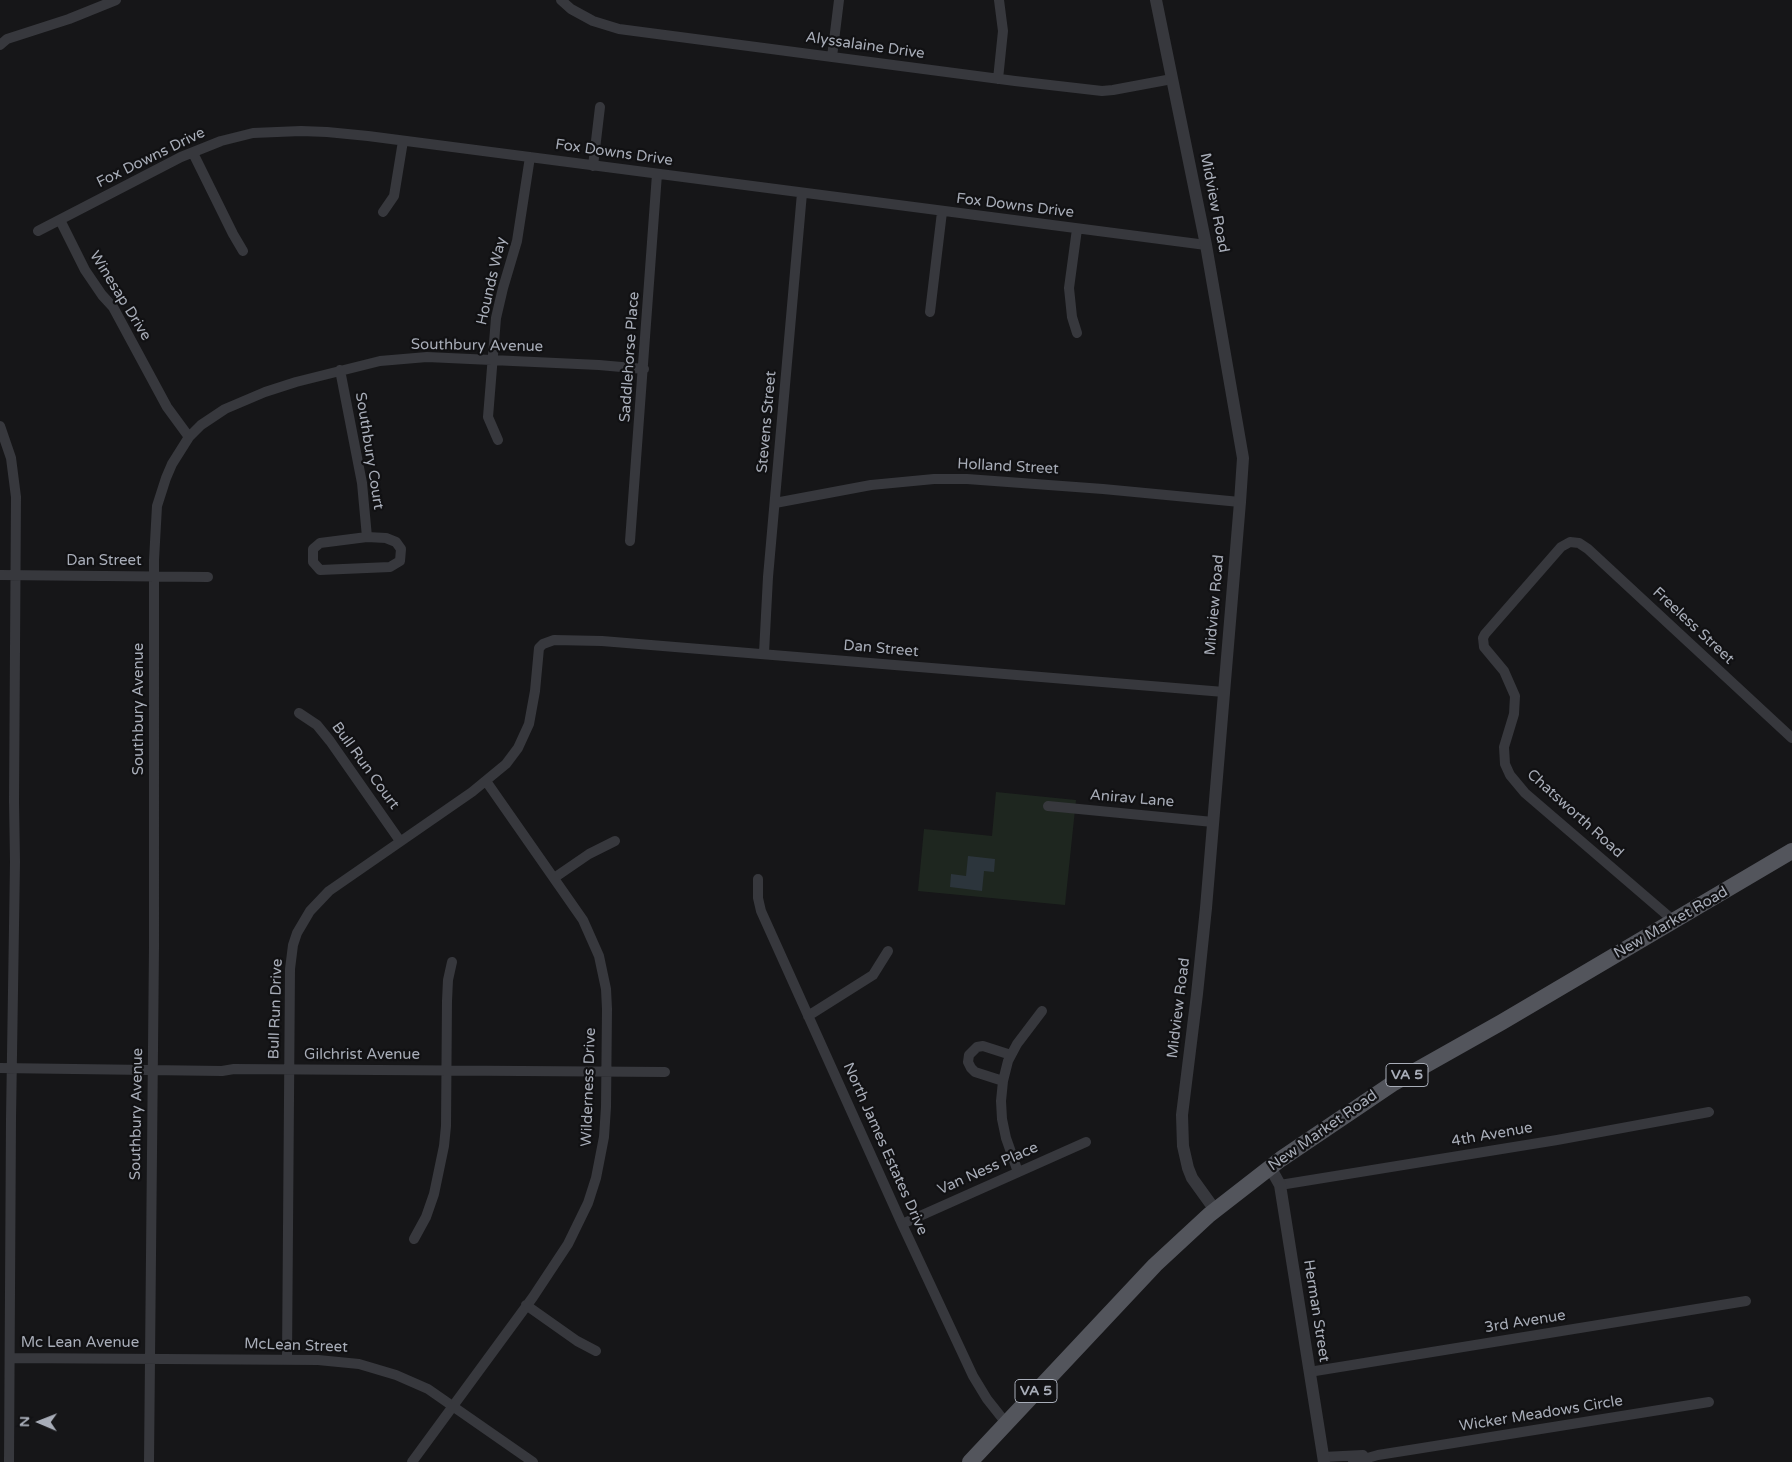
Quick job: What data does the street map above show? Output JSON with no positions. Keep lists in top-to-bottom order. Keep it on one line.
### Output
{"streets":{"main road":["New Market Road","VA 5"],"street":["Alyssalaine Drive","Fox Downs Drive","Midview Road","Hounds Way","Winesap Drive","Southbury Avenue","Saddlehorse Place","Stevens Street","Southbury Court","Holland Street","Dan Street","Freeless Street","Bull Run Court","Anirav Lane","Chatsworth Road","Bull Run Drive","Gilchrist Avenue","Wilderness Drive","4th Avenue","North James Estates Drive","Van Ness Place","Herman Street","3rd Avenue","Mc Lean Avenue","McLean Street","Wicker Meadows Circle"]},"crossings":[["Alyssalaine Drive","Midview Road"],["Fox Downs Drive","Midview Road"],["Fox Downs Drive","Hounds Way"],["Fox Downs Drive","Winesap Drive"],["Fox Downs Drive","Saddlehorse Place"],["Fox Downs Drive","Stevens Street"],["Midview Road","Holland Street"],["Midview Road","Dan Street"],["Midview Road","Anirav Lane"],["Midview Road","New Market Road"],["Hounds Way","Southbury Avenue"],["Winesap Drive","Southbury Avenue"],["Southbury Avenue","Saddlehorse Place"],["Southbury Avenue","Southbury Court"],["Southbury Avenue","Dan Street"],["Southbury Avenue","Gilchrist Avenue"],["Southbury Avenue","Mc Lean Avenue"],["Southbury Avenue","McLean Street"],["Stevens Street","Holland Street"],["Stevens Street","Dan Street"],["Dan Street","Bull Run Drive"],["Freeless Street","Chatsworth Road"],["Bull Run Court","Bull Run Drive"],["Chatsworth Road","New Market Road"],["New Market Road","North James Estates Drive"],["New Market Road","Herman Street"],["Bull Run Drive","Gilchrist Avenue"],["Bull Run Drive","Wilderness Drive"],["Bull Run Drive","McLean Street"],["Gilchrist Avenue","Wilderness Drive"],["Wilderness Drive","McLean Street"],["4th Avenue","Herman Street"],["North James Estates Drive","Van Ness Place"],["Herman Street","3rd Avenue"],["Herman Street","Wicker Meadows Circle"],["Mc Lean Avenue","McLean Street"]],"north":"left"}
